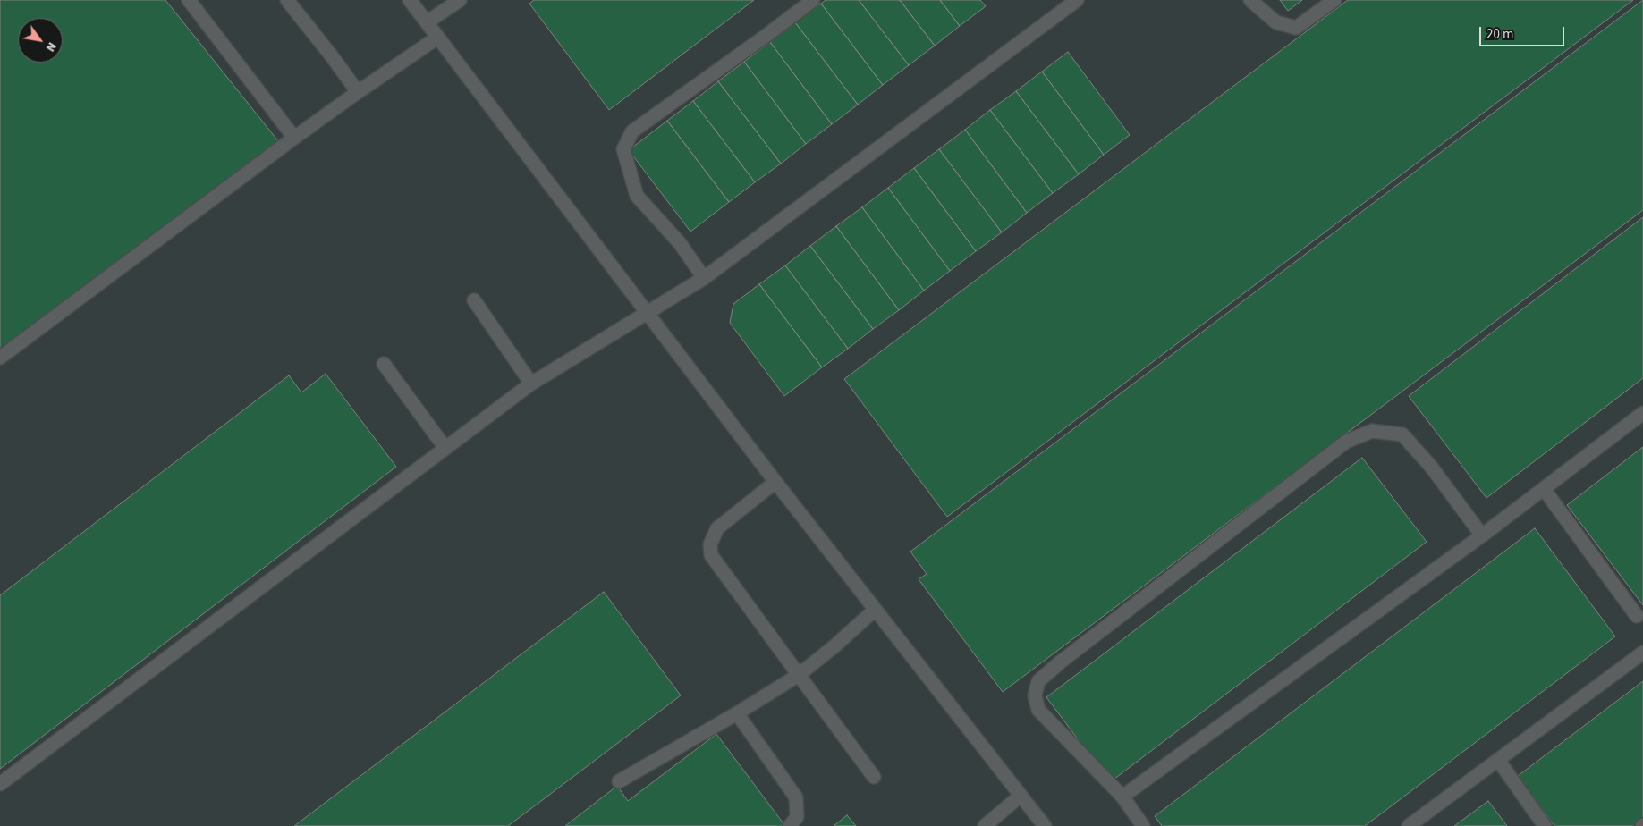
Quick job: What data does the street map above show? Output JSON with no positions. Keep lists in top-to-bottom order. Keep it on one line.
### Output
{"scale_bar":"20 m","north":"bottom right"}
